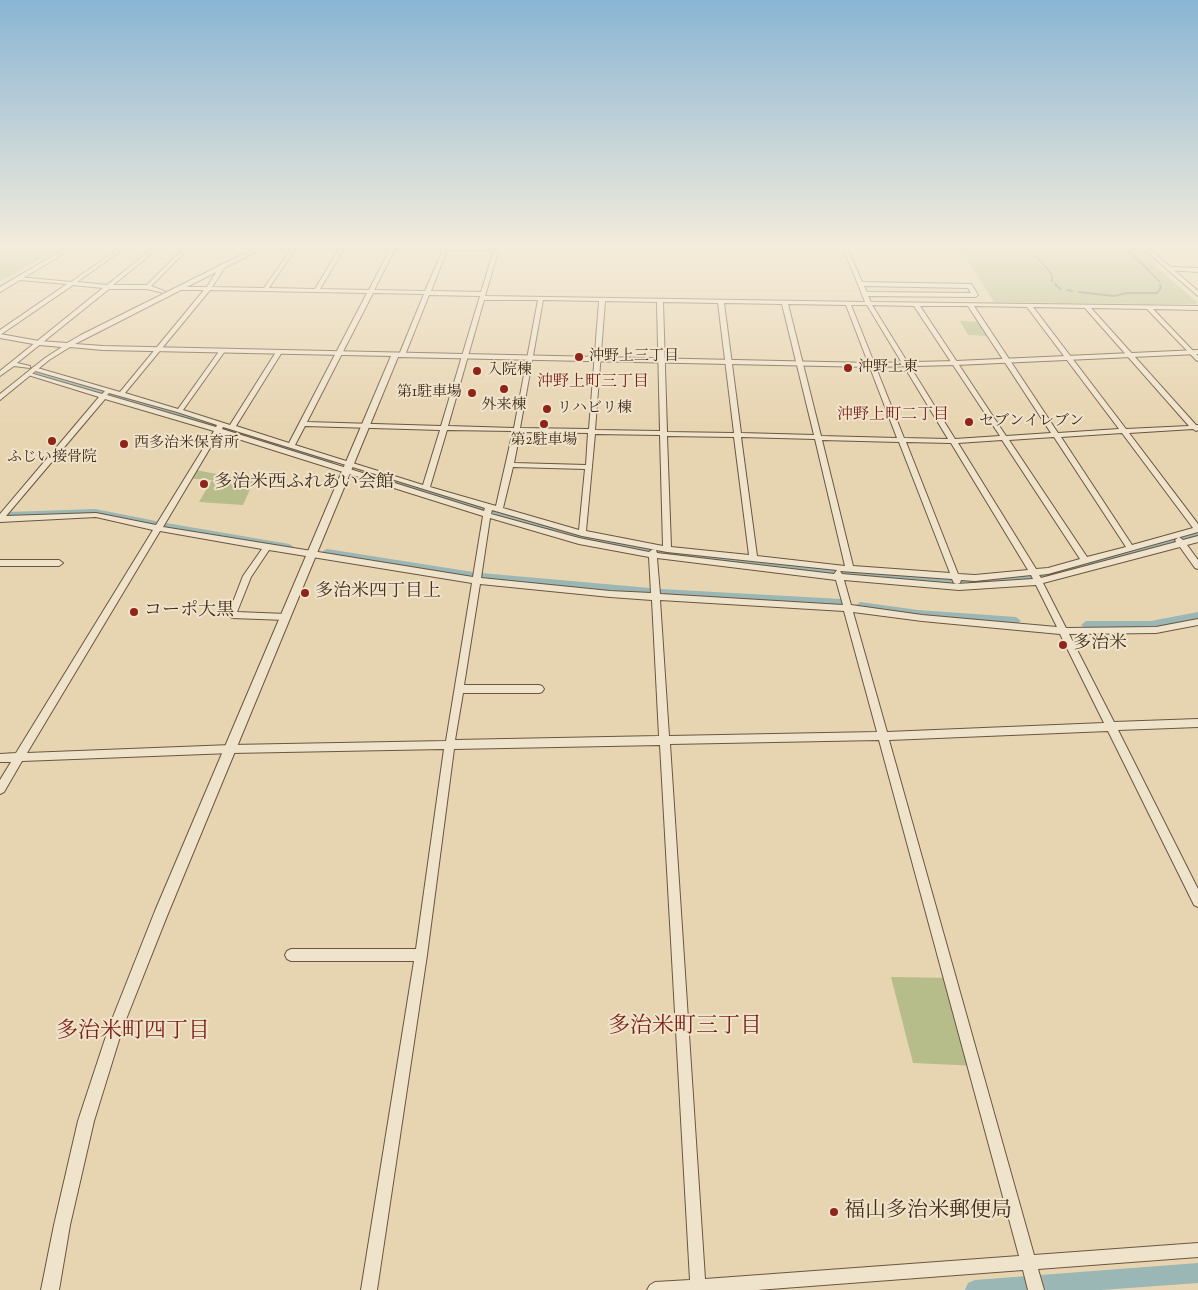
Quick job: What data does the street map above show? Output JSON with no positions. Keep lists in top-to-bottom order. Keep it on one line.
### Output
{"districts":["沖野上町三丁目","沖野上町二丁目","多治米町三丁目","多治米町四丁目"],"places":["沖野上三丁目","沖野上東","入院棟","外来棟","第1駐車場","リハビリ棟","セブンイレブン","第2駐車場","ふじい接骨院","西多治米保育所","多治米西ふれあい会館","多治米四丁目上","コーポ大黒","多治米","福山多治米郵便局"]}
